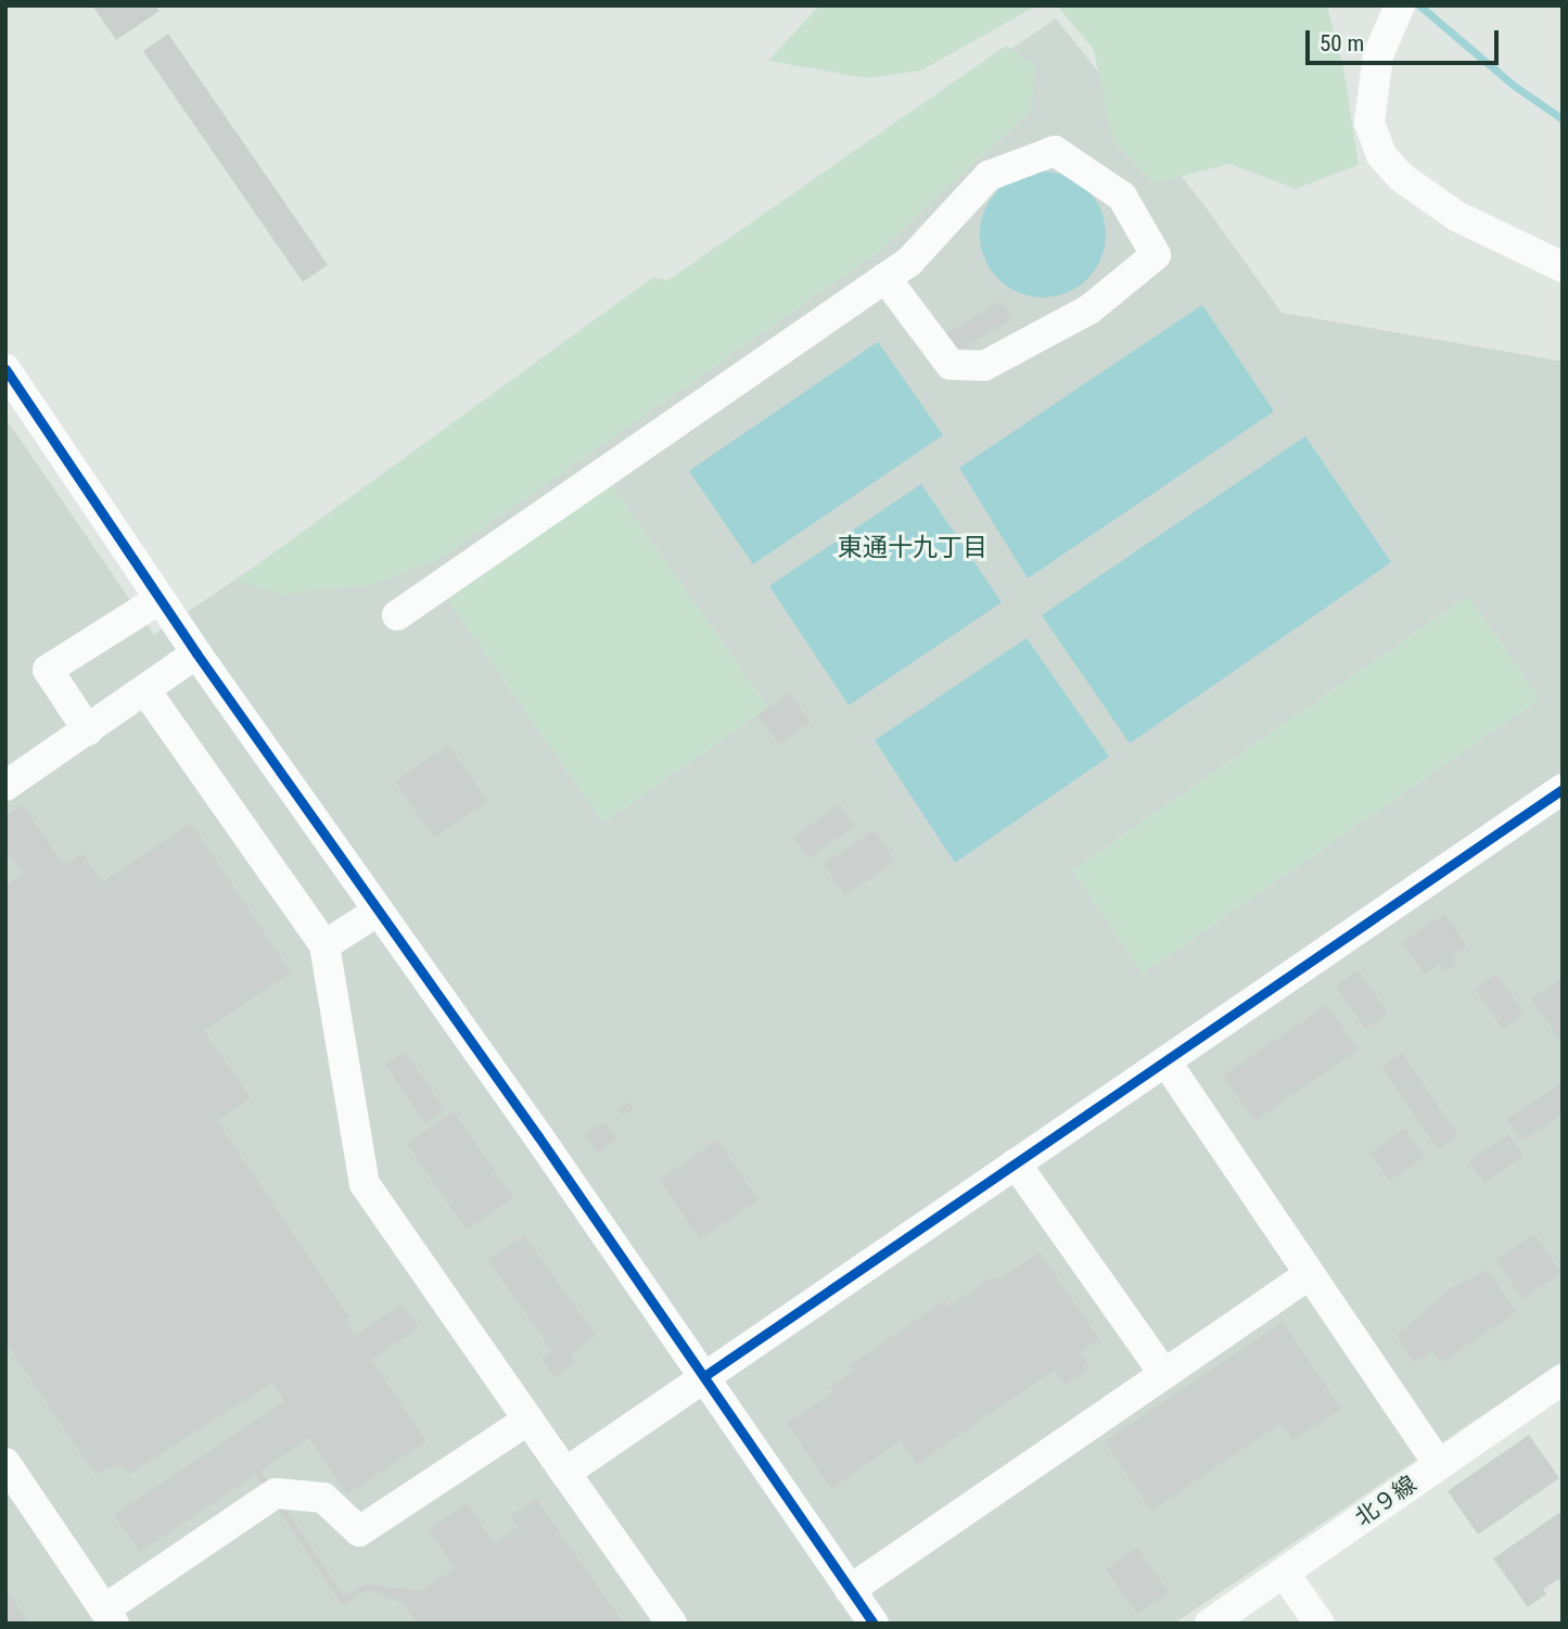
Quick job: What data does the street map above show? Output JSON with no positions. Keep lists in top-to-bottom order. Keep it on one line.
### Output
{"streets":{"street":["北９線"]},"districts":["東通十九丁目"],"scale_bar":"50 m"}
